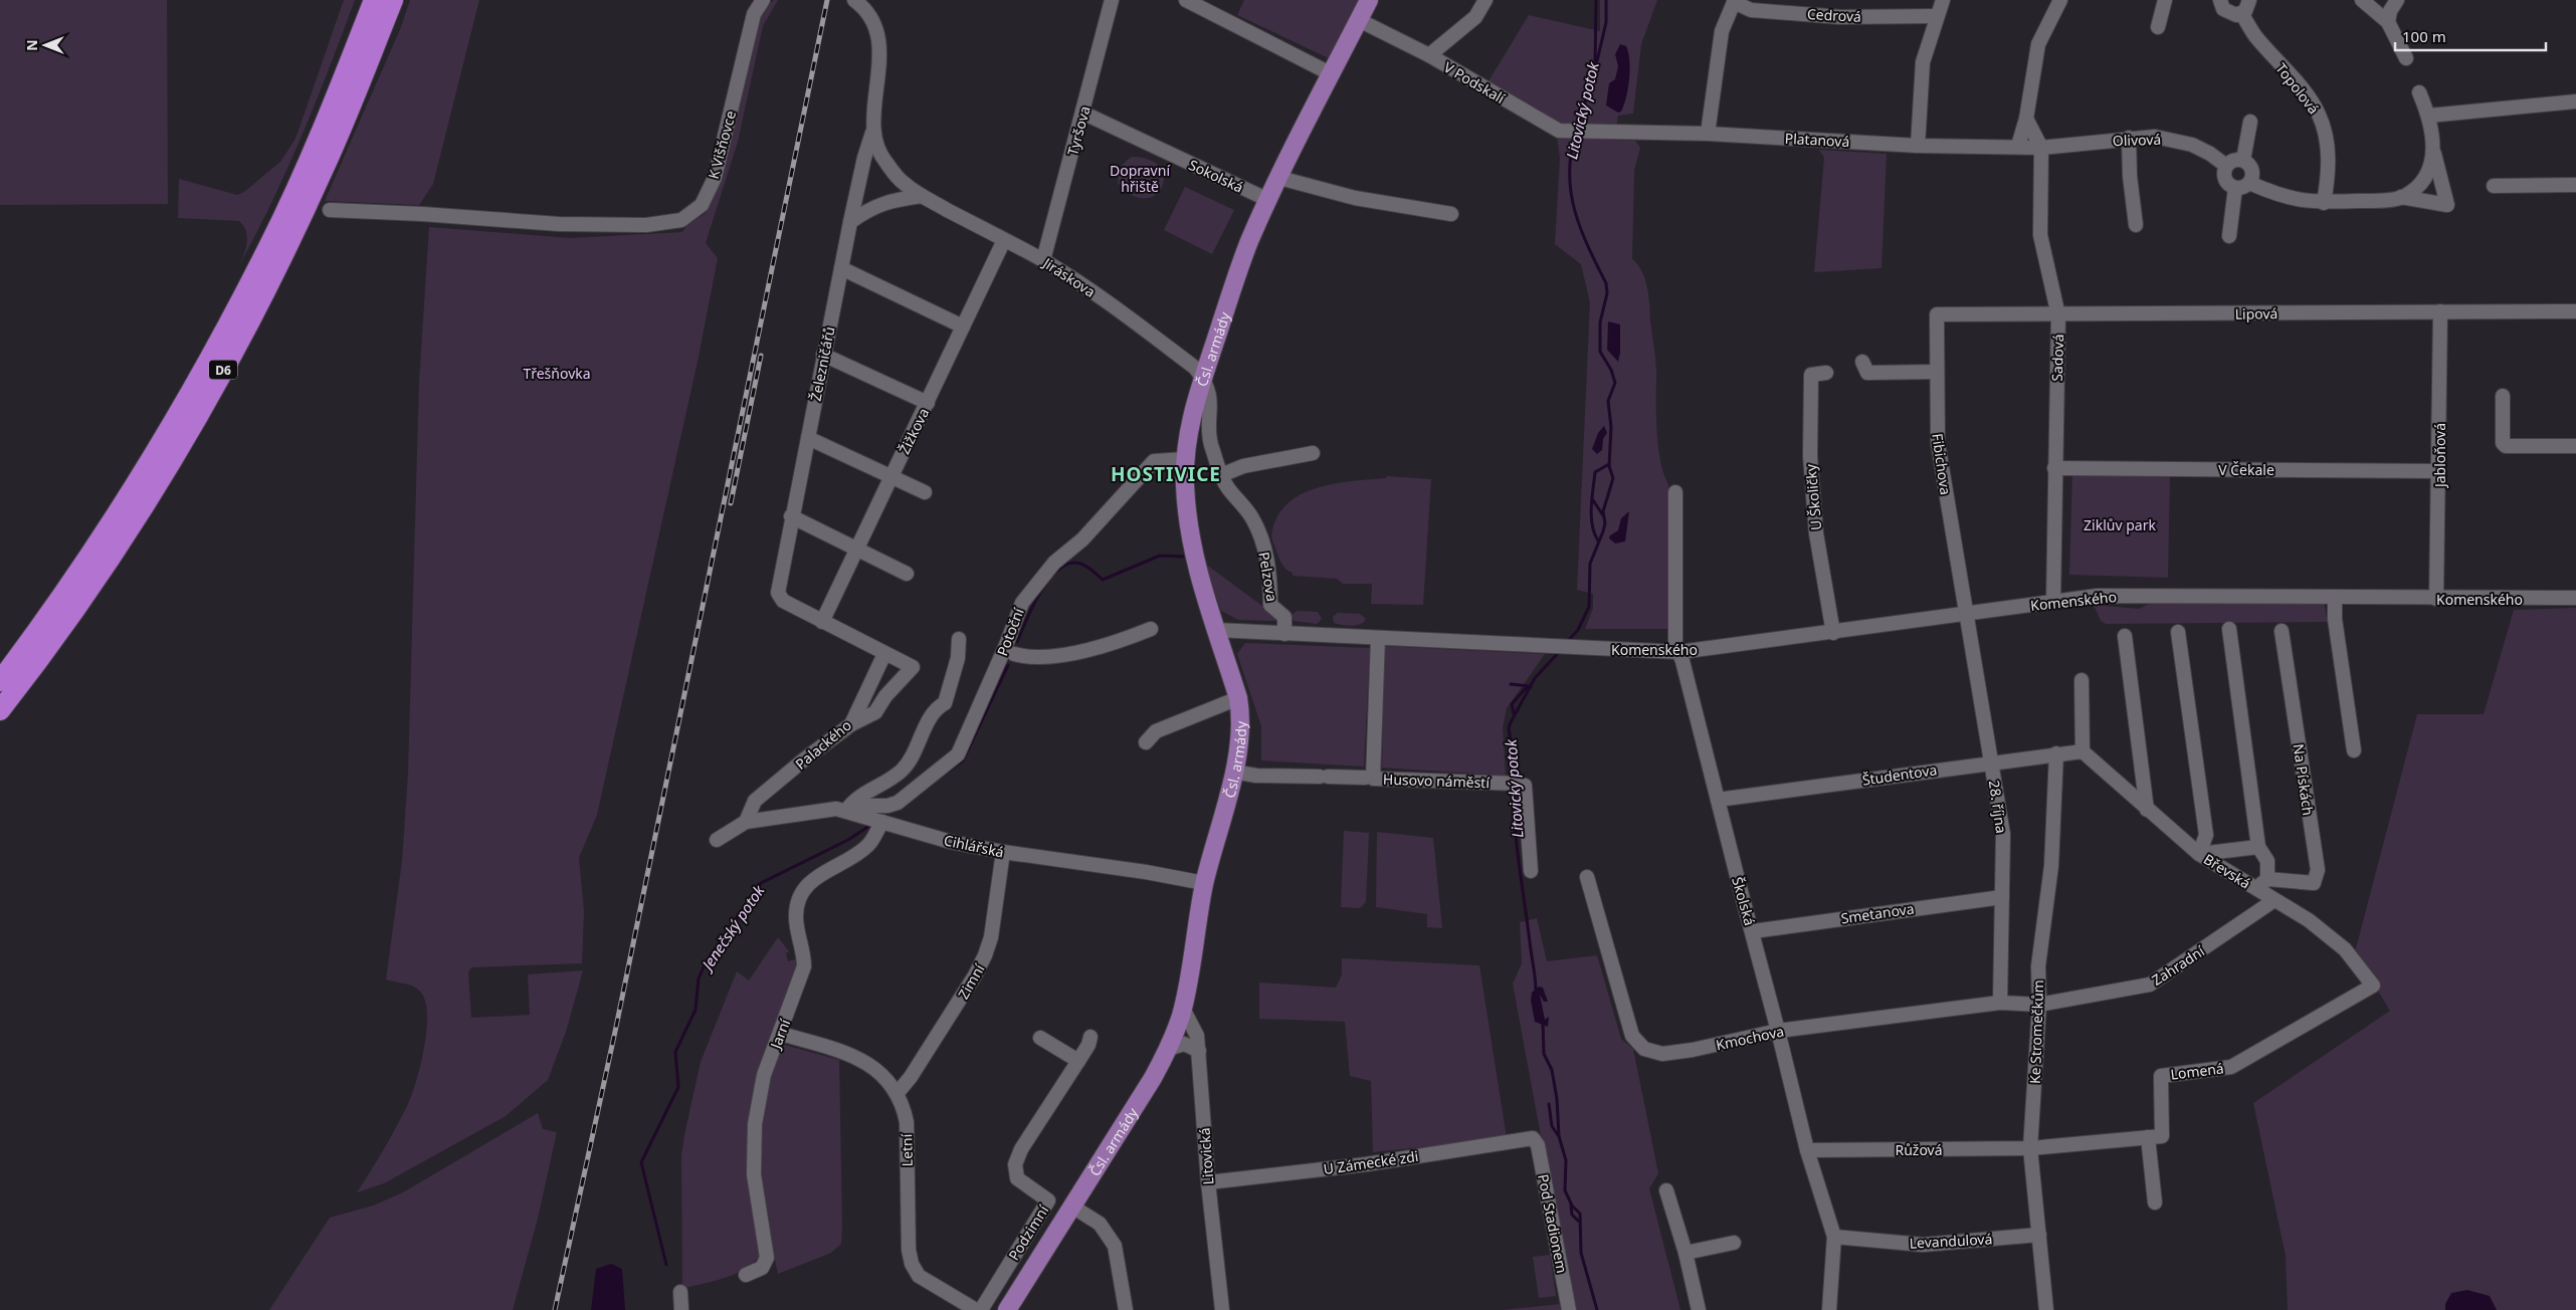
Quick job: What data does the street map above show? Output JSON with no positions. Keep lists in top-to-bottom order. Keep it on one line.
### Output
{"streets":{"highway":["D6"],"main road":["Čsl. armády"],"street":["Cedrová","V Podskalí","Topolová","Tyršova","Platanová","Olivová","K Višňovce","Sokolská","Jiráskova","Lipová","Sadová","Železničářů","Žižkova","Jabloňová","Fibichova","V Čekale","U Školičky","Pelzova","Komenského","Potoční","Palackého","Študentova","Na Pískách","Husovo náměstí","28. října","Cihlářská","Břevská","Školská","Smetanova","Zahradní","Zimní","Ke Stromečkům","Jarní","Kmochova","Lomená","Růžová","Letní","Litovická","U Zámecké zdi","Pod Stadionem","Podzimní","Levandulová"]},"crossings":[["V Podskalí","Platanová"],["V Podskalí","Čsl. armády"],["Tyršova","Sokolská"],["Tyršova","Jiráskova"],["Platanová","Olivová"],["Platanová","Sadová"],["Olivová","Sadová"],["Sokolská","Čsl. armády"],["Jiráskova","Čsl. armády"],["Jiráskova","Železničářů"],["Jiráskova","Žižkova"],["Jiráskova","Pelzova"],["Lipová","Sadová"],["Lipová","Jabloňová"],["Lipová","Fibichova"],["Čsl. armády","Pelzova"],["Čsl. armády","Potoční"],["Čsl. armády","Husovo náměstí"],["Čsl. armády","Cihlářská"],["Čsl. armády","Litovická"],["Sadová","V Čekale"],["Sadová","Komenského"],["Železničářů","Žižkova"],["Jabloňová","V Čekale"],["Jabloňová","Komenského"],["Fibichova","Komenského"],["Fibichova","28. října"],["U Školičky","Komenského"],["Komenského","Husovo náměstí"],["Komenského","28. října"],["Komenského","Školská"],["Potoční","Cihlářská"],["Palackého","Cihlářská"],["Študentova","28. října"],["Študentova","Břevská"],["Študentova","Školská"],["Študentova","Ke Stromečkům"],["28. října","Smetanova"],["28. října","Kmochova"],["Cihlářská","Zimní"],["Cihlářská","Jarní"],["Břevská","Zahradní"],["Břevská","Lomená"],["Školská","Smetanova"],["Školská","Kmochova"],["Školská","Růžová"],["Školská","Levandulová"],["Zahradní","Ke Stromečkům"],["Zahradní","Kmochova"],["Zimní","Letní"],["Ke Stromečkům","Kmochova"],["Ke Stromečkům","Růžová"],["Ke Stromečkům","Levandulová"],["Jarní","Letní"],["Litovická","U Zámecké zdi"],["U Zámecké zdi","Pod Stadionem"]],"districts":["HOSTIVICE"],"water":["Litovický potok","Jenečský potok"],"parks":["Dopravní hřiště","Třešňovka","Ziklův park"],"scale_bar":"100 m","north":"left"}
